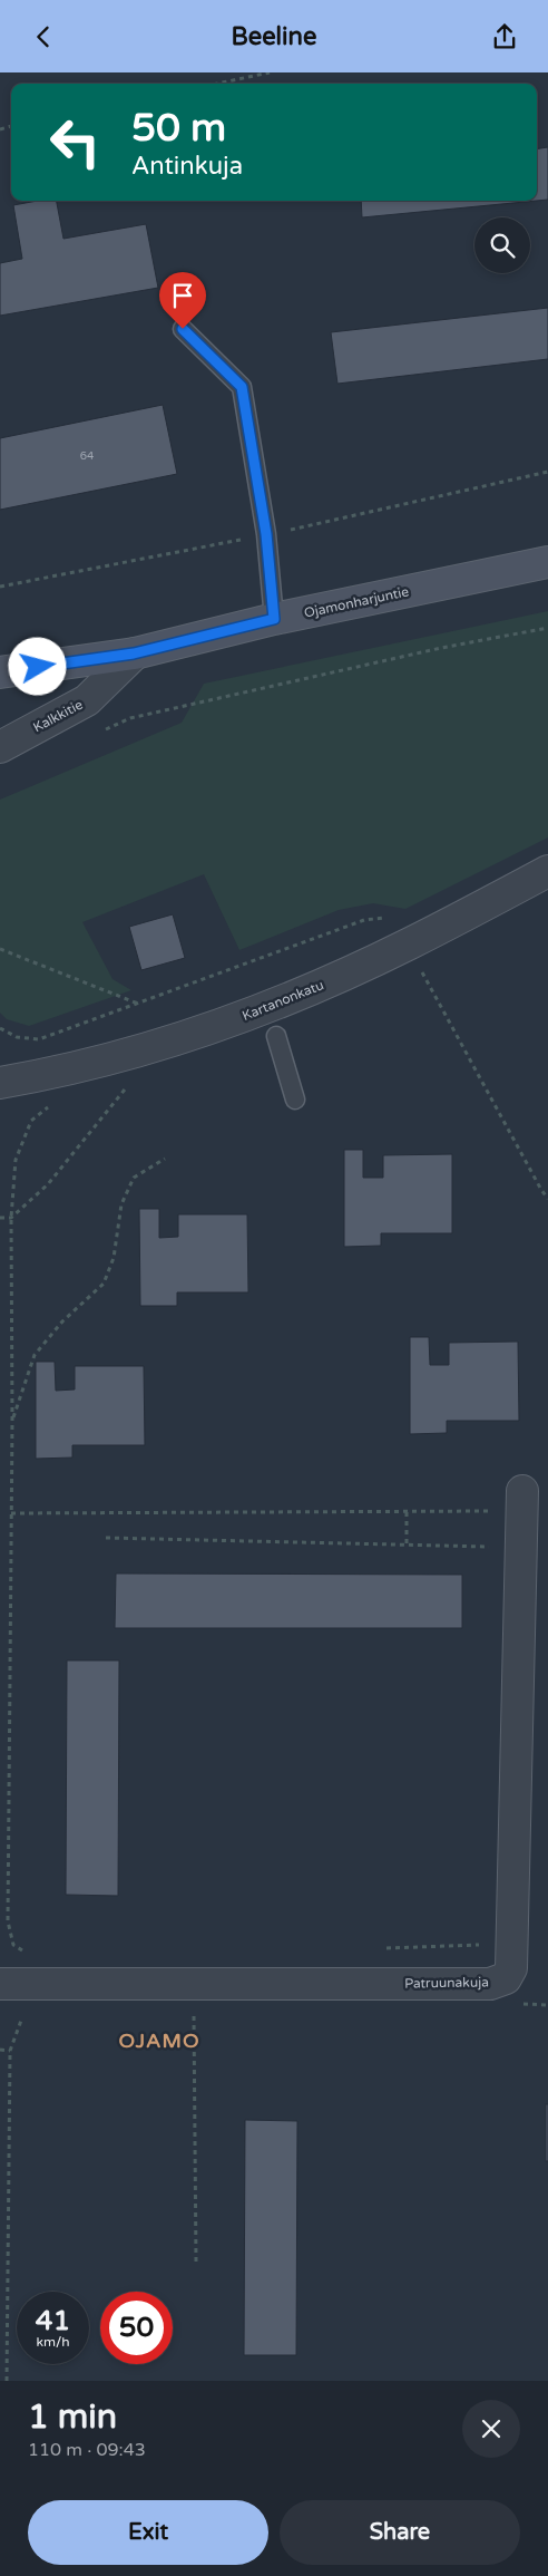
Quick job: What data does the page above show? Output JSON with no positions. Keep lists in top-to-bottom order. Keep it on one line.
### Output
{"streets":{"main road":["Ojamonharjuntie"],"street":["Kalkkitie","Kartanonkatu","Patruunakuja"]},"crossings":[["Ojamonharjuntie","Kalkkitie"]],"districts":["OJAMO"],"house_numbers":["64"],"page":{"header":"Beeline","turn":["50 m","Antinkuja"],"speed":"41 km/h","limit":"50","heading":["1 min","110 m · 09:43"],"buttons":["Exit","Share"]}}
